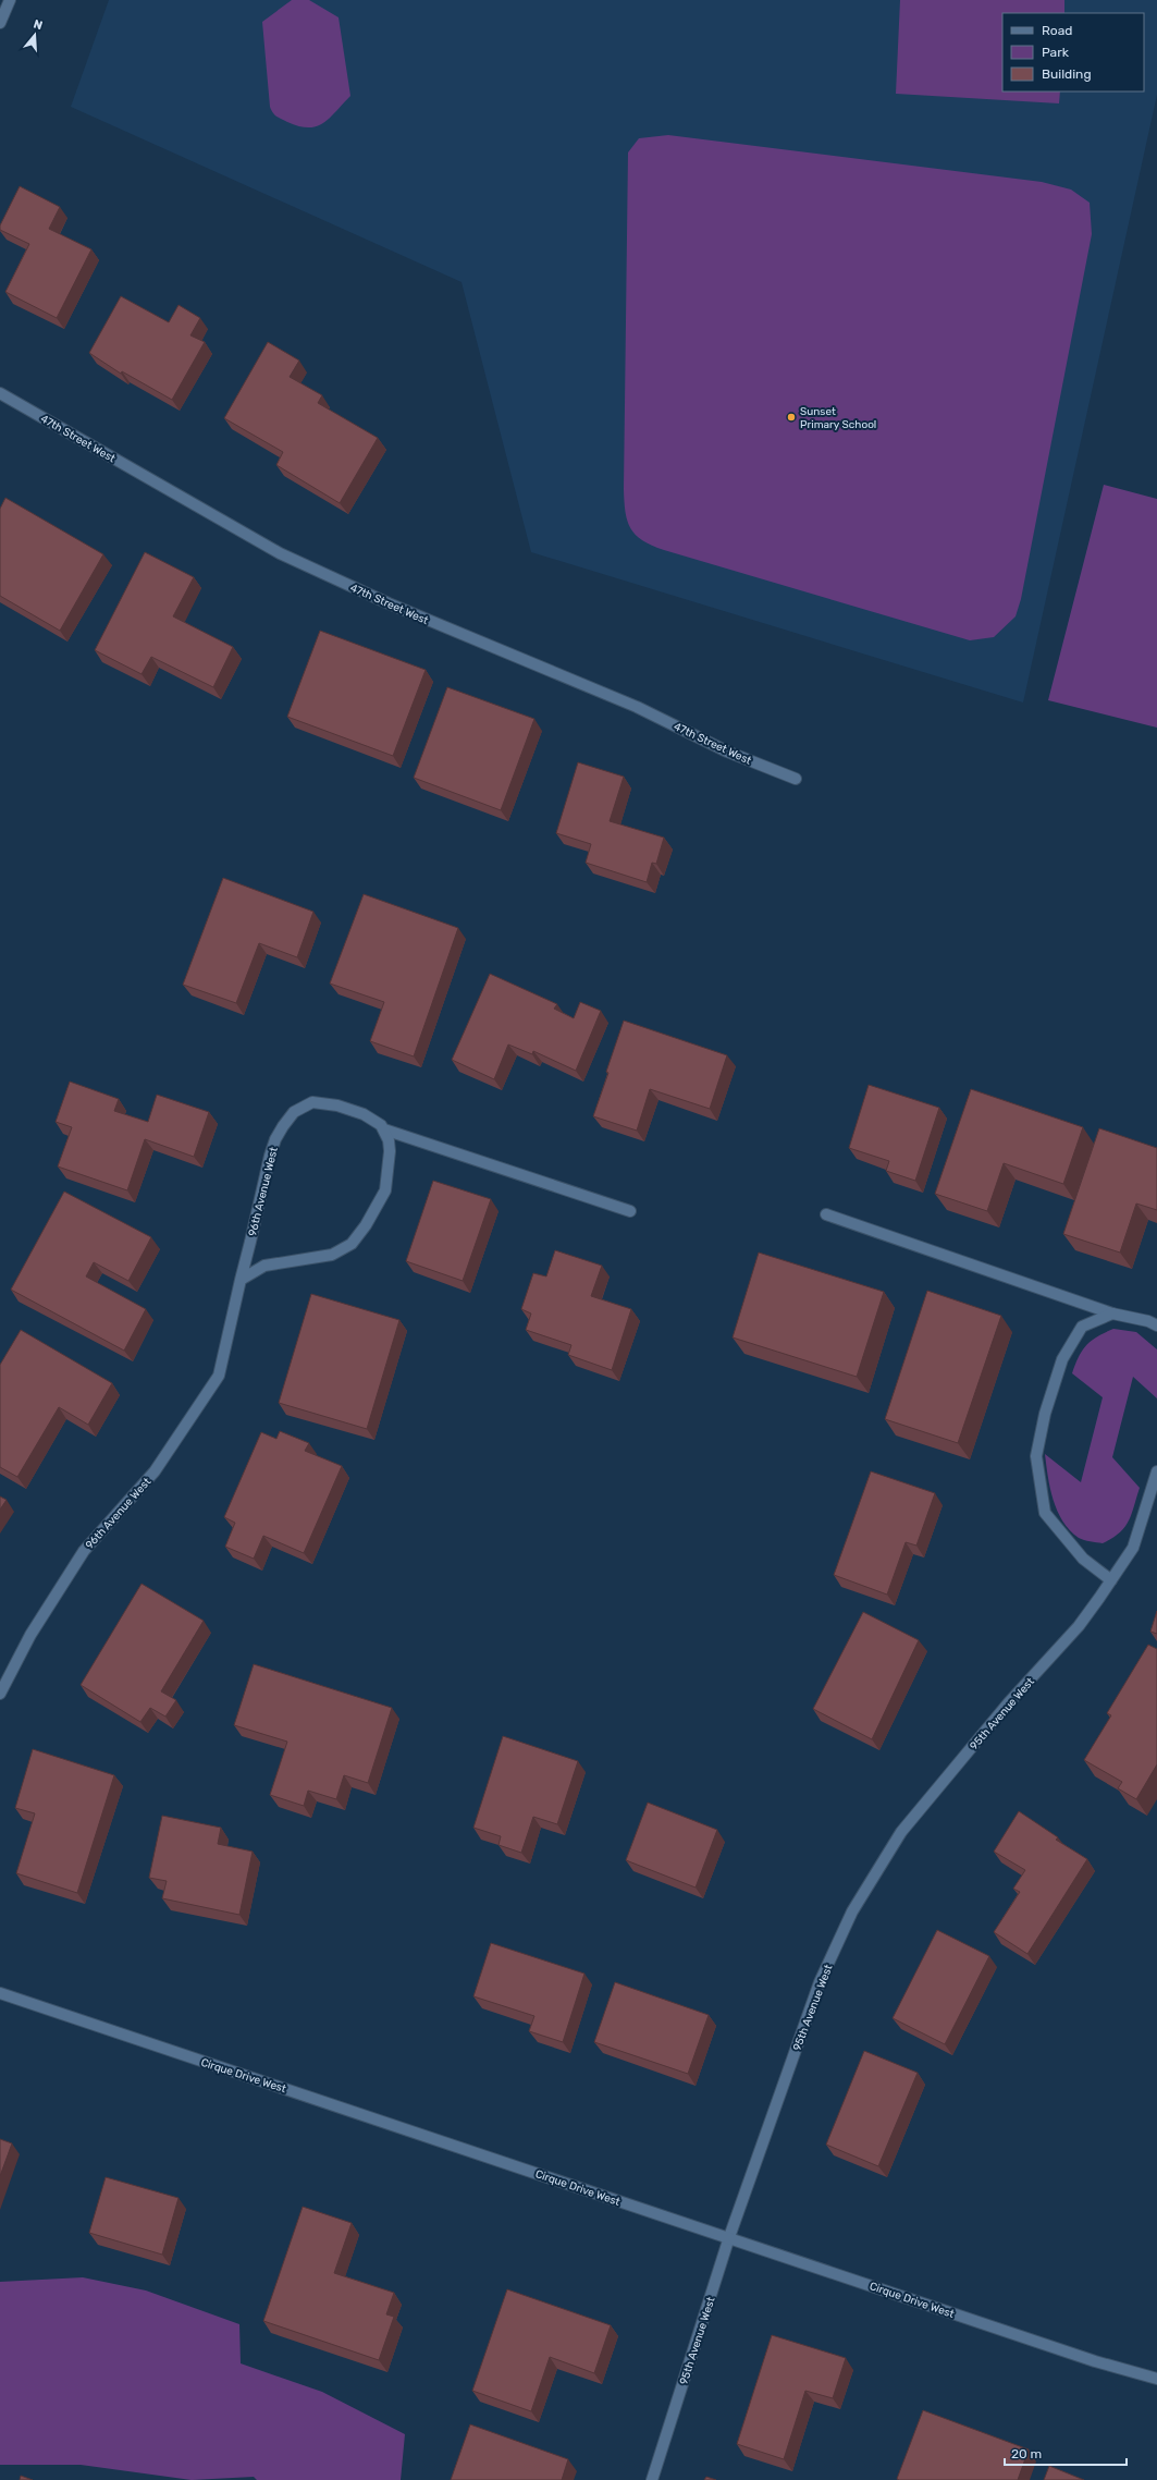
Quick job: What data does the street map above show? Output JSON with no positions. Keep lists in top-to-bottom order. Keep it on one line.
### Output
{"streets":{"street":["47th Street West","96th Avenue West","95th Avenue West","Cirque Drive West"]},"crossings":[["95th Avenue West","Cirque Drive West"]],"places":["Sunset Primary School"],"legend":["Road","Park","Building"],"scale_bar":"20 m","north":"top"}
